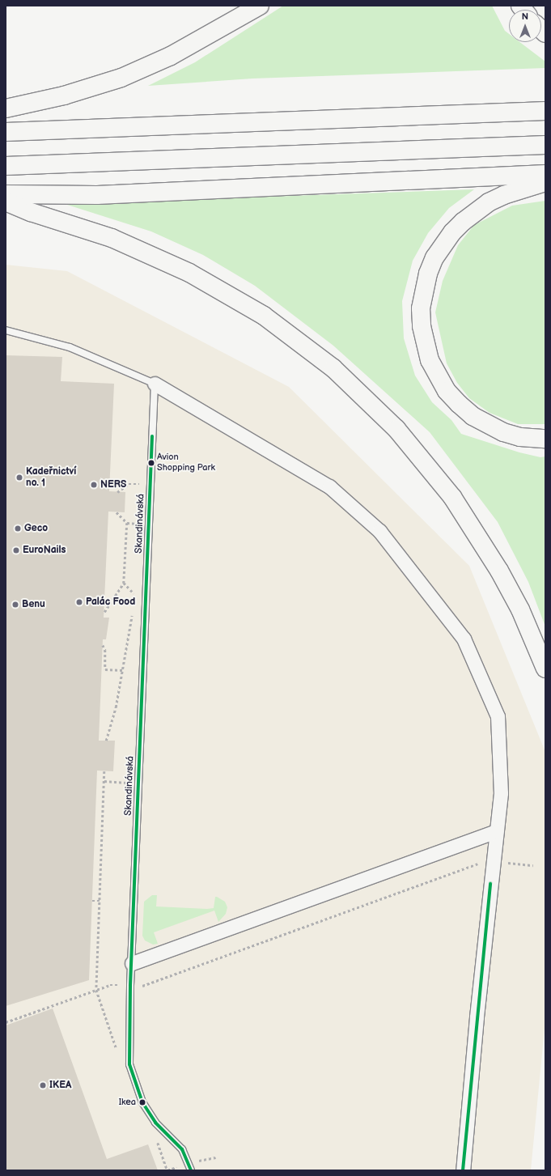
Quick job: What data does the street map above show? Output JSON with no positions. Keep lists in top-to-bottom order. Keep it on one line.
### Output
{"streets":{"lane":["Skandinávská"]},"places":["Avion Shopping Park","Kadeřnictví no. 1","NERS","Geco","EuroNails","Palác Food","Benu","IKEA","Ikea"],"north":"top"}
